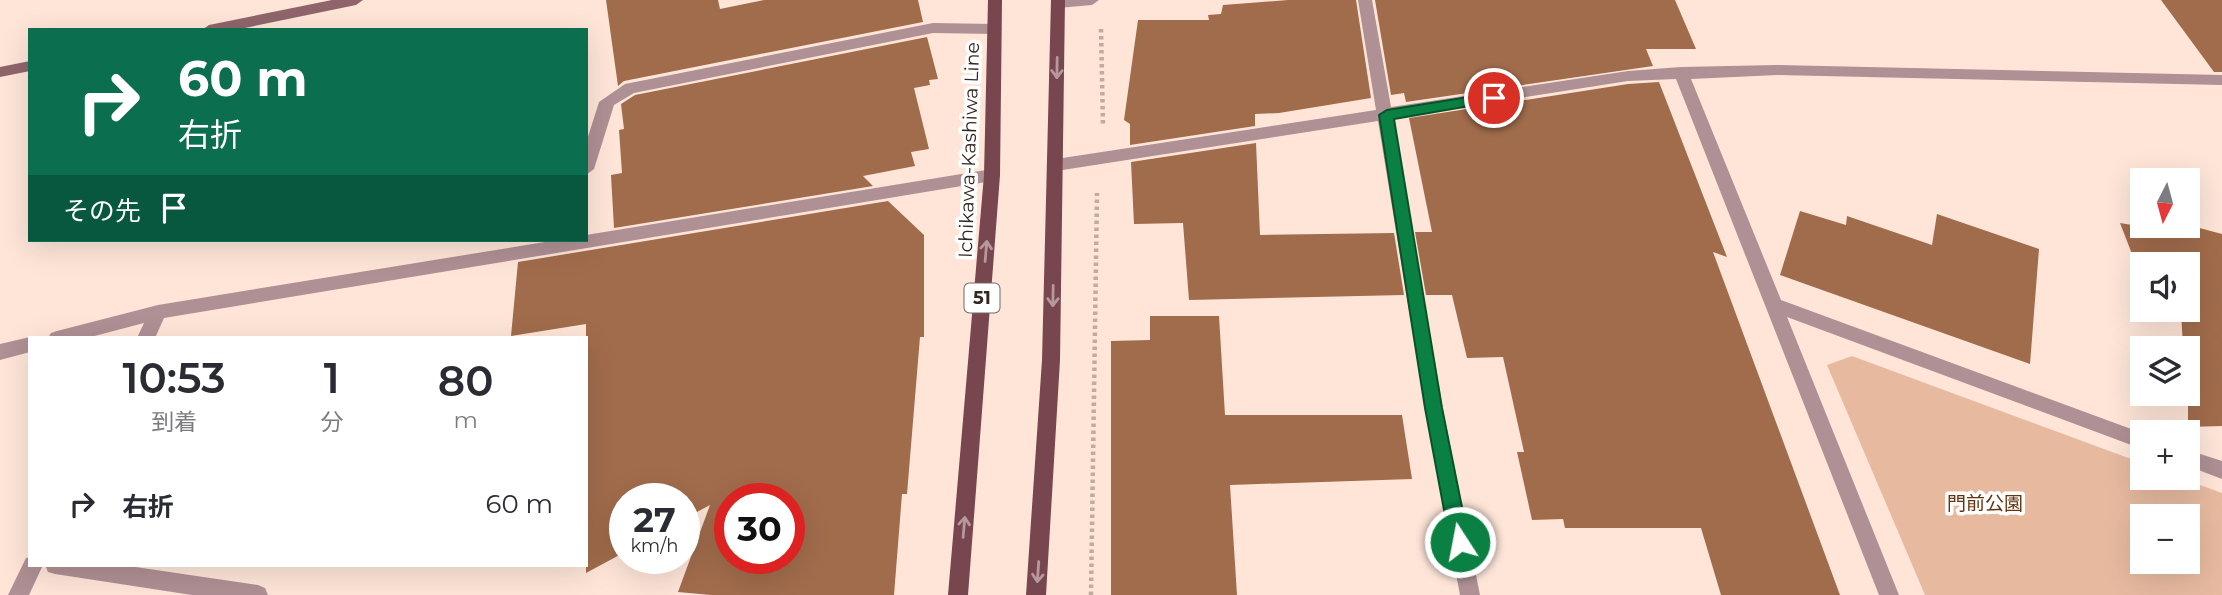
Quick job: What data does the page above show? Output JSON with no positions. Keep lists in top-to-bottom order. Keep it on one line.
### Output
{"streets":{"main road":["Ichikawa-Kashiwa Line","51"]},"parks":["門前公園"],"north":"bottom","page":{"turn":["60 m","右折"],"map_buttons":["+","−"],"then":"その先","eta":["10:53","到着","1","分","80","m"],"list":[{"name":"右折","value":"60 m"}],"speed":"27 km/h","limit":"30"}}
